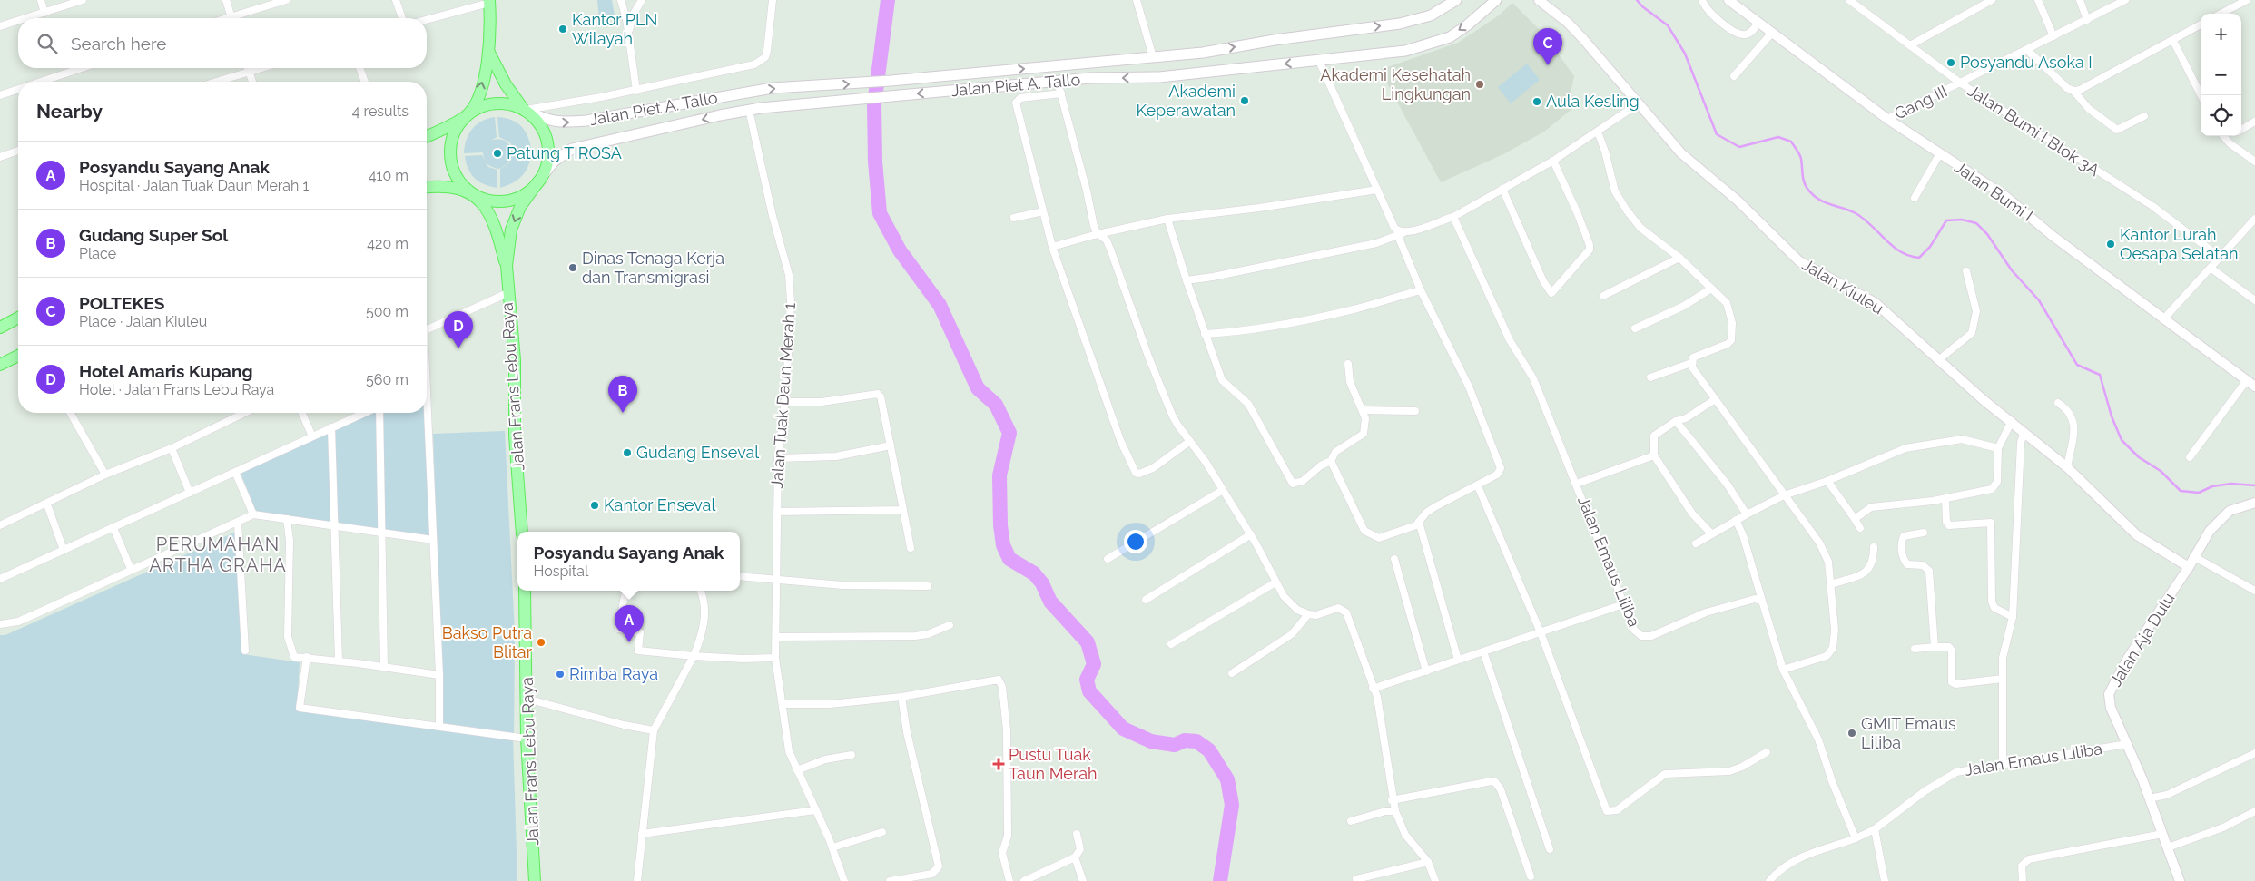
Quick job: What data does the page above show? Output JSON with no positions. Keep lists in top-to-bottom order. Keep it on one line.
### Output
{"streets":{"main road":["Jalan Piet A. Tallo","Jalan Frans Lebu Raya"],"street":["Gang III","Jalan Bumi I Blok 3A","Jalan Bumi I","Jalan Kiuleu","Jalan Tuak Daun Merah 1","Jalan Emaus Liliba","Jalan Aja Dulu"]},"crossings":[["Jalan Piet A. Tallo","Jalan Frans Lebu Raya"],["Jalan Piet A. Tallo","Jalan Tuak Daun Merah 1"],["Gang III","Jalan Bumi I Blok 3A"],["Gang III","Jalan Bumi I"],["Jalan Kiuleu","Jalan Aja Dulu"],["Jalan Emaus Liliba","Jalan Aja Dulu"]],"districts":["PERUMAHAN ARTHA GRAHA"],"places":{"other":["Kantor PLN Wilayah","Posyandu Asoka I","Akademi Kesehatah Lingkungan","Akademi Keperawatan","Aula Kesling","Patung TIROSA","Kantor Lurah Oesapa Selatan","Dinas Tenaga Kerja dan Transmigrasi","Gudang Enseval","Kantor Enseval","Bakso Putra Blitar","Rimba Raya","GMIT Emaus Liliba"],"health":["Pustu Tuak Taun Merah"]},"page":{"map_buttons":["+","−"],"search":"Search here","pins":["C","D","B","A"],"heading":["Nearby","4 results"],"list":[{"mark":"A","name":"Posyandu Sayang Anak","note":"Hospital · Jalan Tuak Daun Merah 1","value":"410 m"},{"mark":"B","name":"Gudang Super Sol","note":"Place","value":"420 m"},{"mark":"C","name":"POLTEKES","note":"Place · Jalan Kiuleu","value":"500 m"},{"mark":"D","name":"Hotel Amaris Kupang","note":"Hotel · Jalan Frans Lebu Raya","value":"560 m"}],"popup":["Posyandu Sayang Anak","Hospital"]}}
